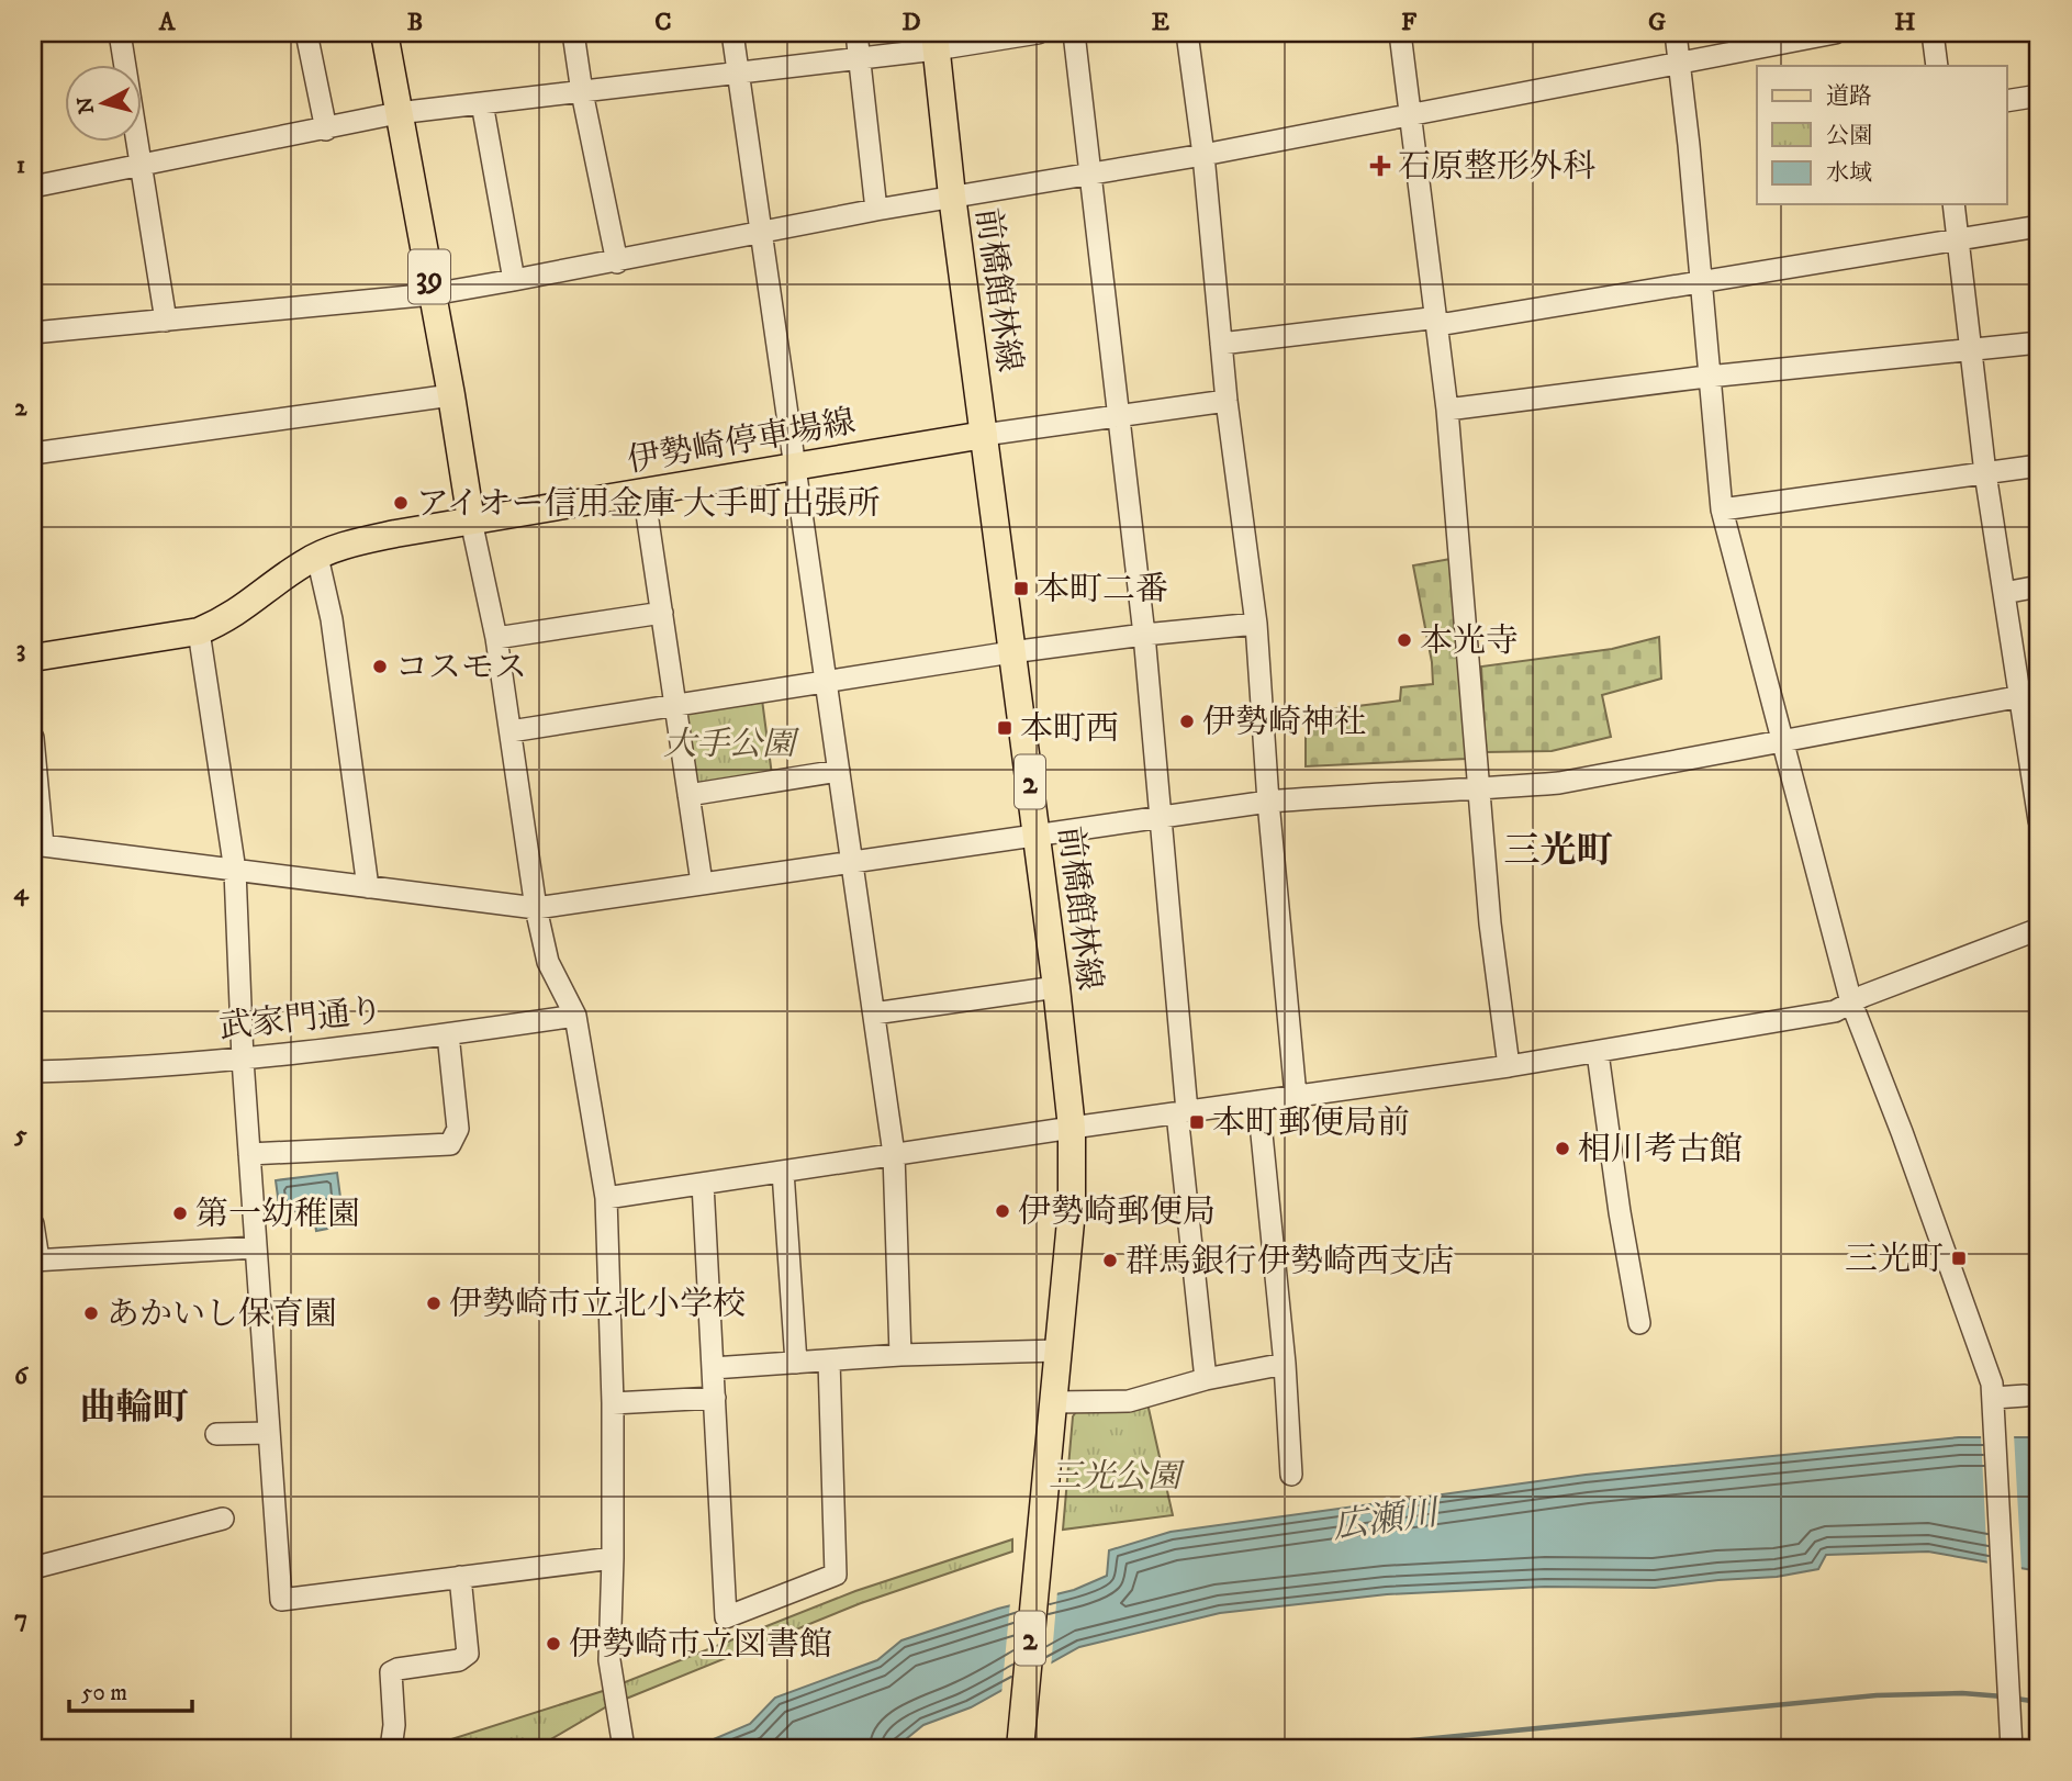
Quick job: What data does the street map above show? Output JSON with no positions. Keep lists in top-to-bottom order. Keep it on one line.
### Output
{"streets":{"main road":["39","前橋館林線","伊勢崎停車場線","2"],"street":["武家門通り"]},"crossings":[["39","伊勢崎停車場線"],["前橋館林線","伊勢崎停車場線"]],"districts":["三光町","曲輪町"],"water":["広瀬川"],"parks":["大手公園","三光公園"],"places":{"health":["石原整形外科"],"other":["アイオー信用金庫 大手町出張所","本光寺","コスモス","伊勢崎神社","相川考古館","伊勢崎郵便局","第一幼稚園","群馬銀行伊勢崎西支店","伊勢崎市立北小学校","あかいし保育園","伊勢崎市立図書館"],"transit":["本町二番","本町西","本町郵便局前","三光町"]},"legend":["道路","公園","水域"],"scale_bar":"50 m","north":"left","grid":{"columns":["A","B","C","D","E","F","G","H"],"rows":["1","2","3","4","5","6","7"]}}
